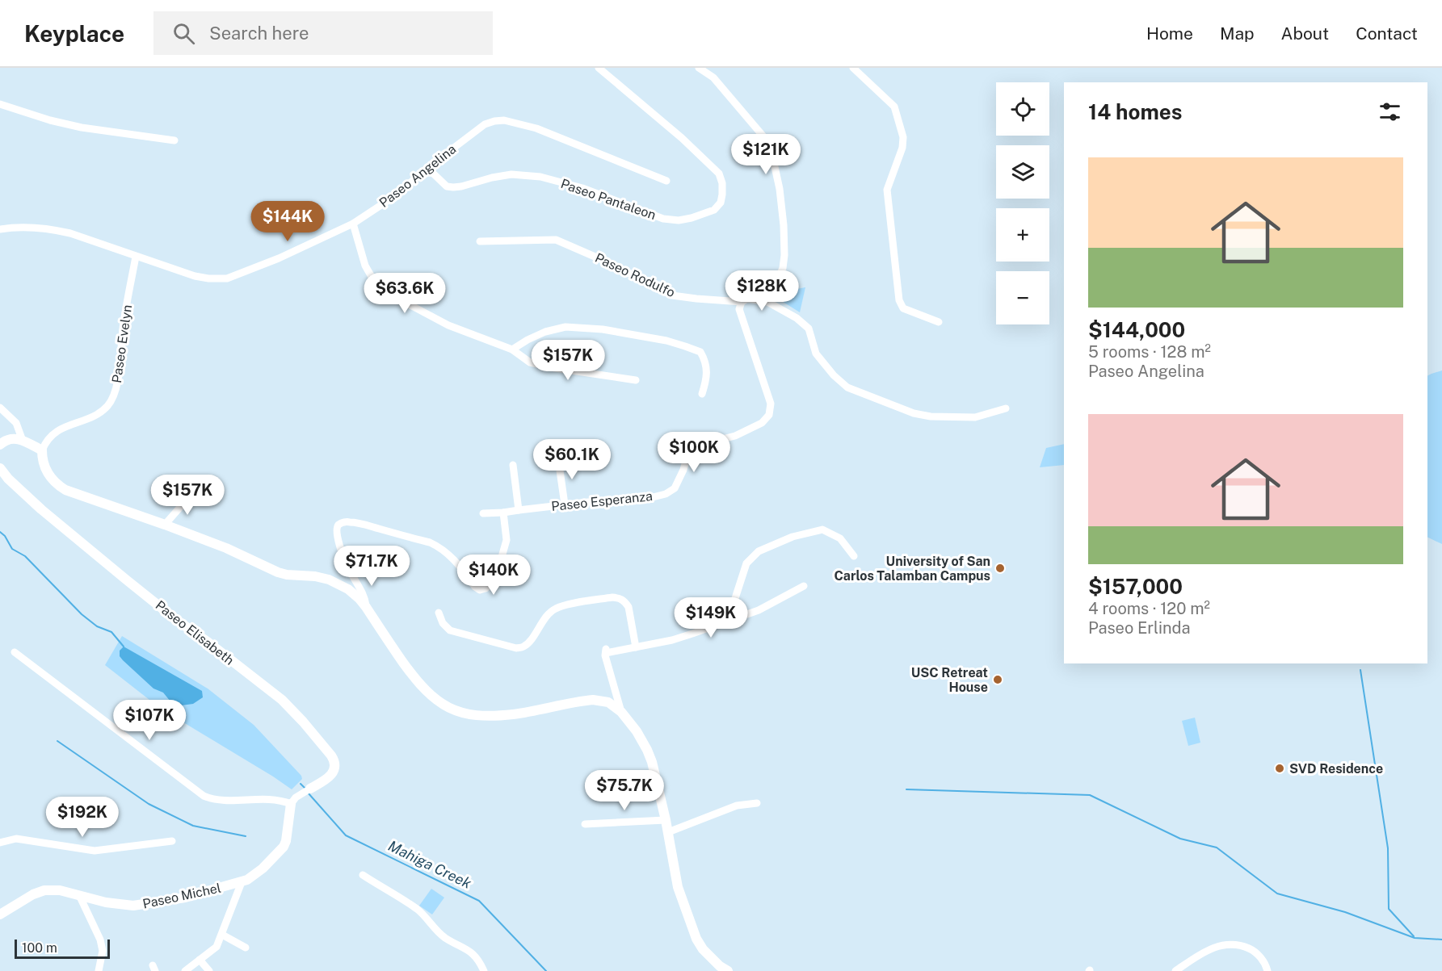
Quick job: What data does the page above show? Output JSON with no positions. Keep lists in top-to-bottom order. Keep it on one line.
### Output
{"streets":{"street":["Paseo Angelina","Paseo Pantaleon","Paseo Rodulfo","Paseo Evelyn","Paseo Esperanza","Paseo Elisabeth","Paseo Michel"]},"crossings":[["Paseo Angelina","Paseo Pantaleon"],["Paseo Angelina","Paseo Evelyn"],["Paseo Rodulfo","Paseo Esperanza"],["Paseo Elisabeth","Paseo Michel"]],"water":["Mahiga Creek"],"places":["University of San Carlos Talamban Campus","USC Retreat House","SVD Residence"],"scale_bar":"100 m","page":{"header":"Keyplace","search":"Search here","nav":["Home","Map","About","Contact"],"map_buttons":["+","−"],"heading":"14 homes","price":["$121K","$144K","$128K","$63.6K","$157K","$100K","$60.1K","$157K","$71.7K","$140K","$149K","$107K","$75.7K","$192K"],"list":[{"name":"$144,000","note":"5 rooms · 128 m² · Paseo Angelina"},{"name":"$157,000","note":"4 rooms · 120 m² · Paseo Erlinda"}],"scale":"100 m"}}
